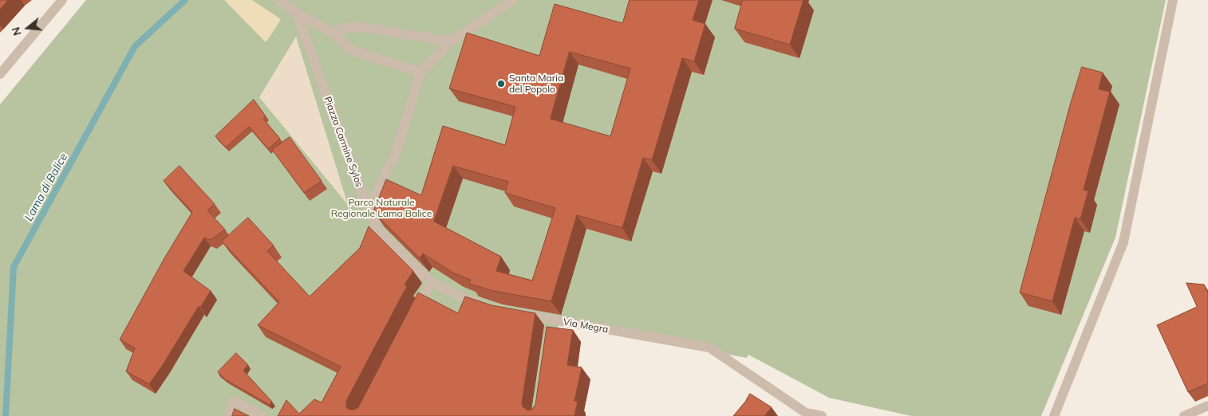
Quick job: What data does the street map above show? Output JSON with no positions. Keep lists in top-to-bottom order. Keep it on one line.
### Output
{"streets":{"street":["Piazza Carmine Sylos","Via Megra"]},"water":["Lama di Balice"],"parks":["Parco Naturale Regionale Lama Balice"],"places":["Santa Maria del Popolo"],"north":"left"}
